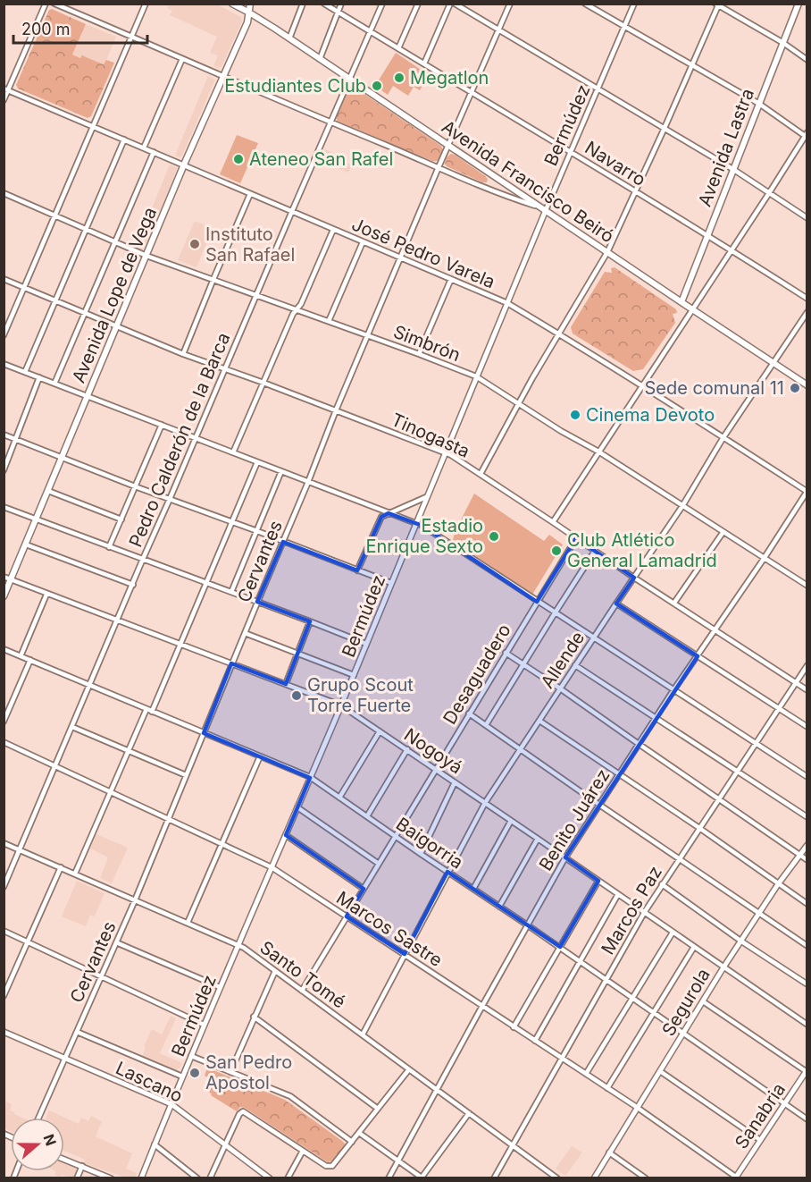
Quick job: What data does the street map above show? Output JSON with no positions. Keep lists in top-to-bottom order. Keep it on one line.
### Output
{"streets":{"main road":["Avenida Lastra","Avenida Francisco Beiró","Avenida Lope de Vega"],"street":["Bermúdez","Navarro","José Pedro Varela","Simbrón","Tinogasta","Pedro Calderón de la Barca","Cervantes","Allende","Desaguadero","Nogoyá","Benito Juárez","Baigorria","Marcos Paz","Marcos Sastre","Santo Tomé","Segurola","Lascano","Sanabria"]},"crossings":[["Bermúdez","Navarro"],["Bermúdez","Avenida Francisco Beiró"],["Bermúdez","José Pedro Varela"],["Bermúdez","Simbrón"],["Bermúdez","Tinogasta"],["Bermúdez","Nogoyá"],["Bermúdez","Baigorria"],["Bermúdez","Marcos Sastre"],["Bermúdez","Santo Tomé"],["Bermúdez","Lascano"],["Avenida Lastra","Navarro"],["Avenida Lastra","Avenida Francisco Beiró"],["Navarro","Pedro Calderón de la Barca"],["Navarro","Cervantes"],["Avenida Francisco Beiró","Avenida Lope de Vega"],["Avenida Francisco Beiró","Pedro Calderón de la Barca"],["Avenida Francisco Beiró","Cervantes"],["Avenida Francisco Beiró","Allende"],["José Pedro Varela","Avenida Lope de Vega"],["José Pedro Varela","Pedro Calderón de la Barca"],["José Pedro Varela","Cervantes"],["José Pedro Varela","Allende"],["José Pedro Varela","Benito Juárez"],["Avenida Lope de Vega","Simbrón"],["Avenida Lope de Vega","Tinogasta"],["Avenida Lope de Vega","Nogoyá"],["Simbrón","Pedro Calderón de la Barca"],["Simbrón","Cervantes"],["Simbrón","Allende"],["Simbrón","Benito Juárez"],["Tinogasta","Pedro Calderón de la Barca"],["Tinogasta","Cervantes"],["Tinogasta","Allende"],["Tinogasta","Desaguadero"],["Tinogasta","Benito Juárez"],["Tinogasta","Marcos Paz"],["Pedro Calderón de la Barca","Nogoyá"],["Pedro Calderón de la Barca","Baigorria"],["Pedro Calderón de la Barca","Marcos Sastre"],["Pedro Calderón de la Barca","Santo Tomé"],["Cervantes","Nogoyá"],["Cervantes","Baigorria"],["Cervantes","Marcos Sastre"],["Cervantes","Santo Tomé"],["Cervantes","Lascano"],["Allende","Nogoyá"],["Allende","Baigorria"],["Allende","Marcos Sastre"],["Allende","Santo Tomé"],["Desaguadero","Nogoyá"],["Desaguadero","Baigorria"],["Desaguadero","Marcos Sastre"],["Desaguadero","Santo Tomé"],["Nogoyá","Benito Juárez"],["Nogoyá","Marcos Paz"],["Nogoyá","Segurola"],["Benito Juárez","Baigorria"],["Benito Juárez","Marcos Sastre"],["Benito Juárez","Santo Tomé"],["Baigorria","Marcos Paz"],["Baigorria","Segurola"],["Baigorria","Sanabria"],["Marcos Paz","Marcos Sastre"],["Marcos Paz","Santo Tomé"],["Marcos Sastre","Segurola"],["Marcos Sastre","Sanabria"]],"places":["Megatlon","Estudiantes Club","Ateneo San Rafel","Instituto San Rafael","Sede comunal 11","Cinema Devoto","Estadio Enrique Sexto","Club Atlético General Lamadrid","Grupo Scout Torre Fuerte","San Pedro Apostol"],"scale_bar":"200 m","north":"right"}
